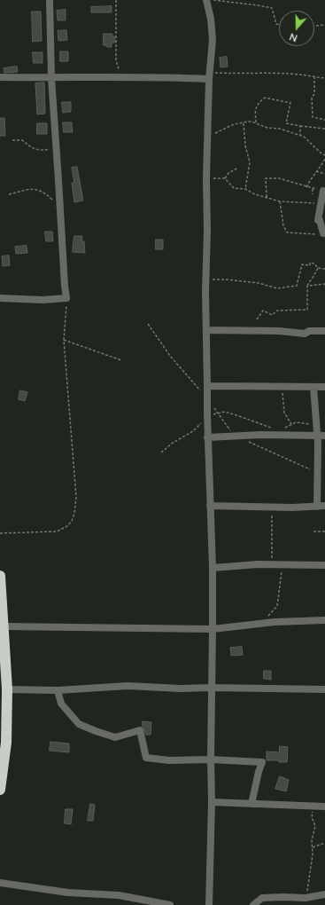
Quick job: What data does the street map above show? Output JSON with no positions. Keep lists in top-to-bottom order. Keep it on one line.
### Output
{"north":"bottom"}
